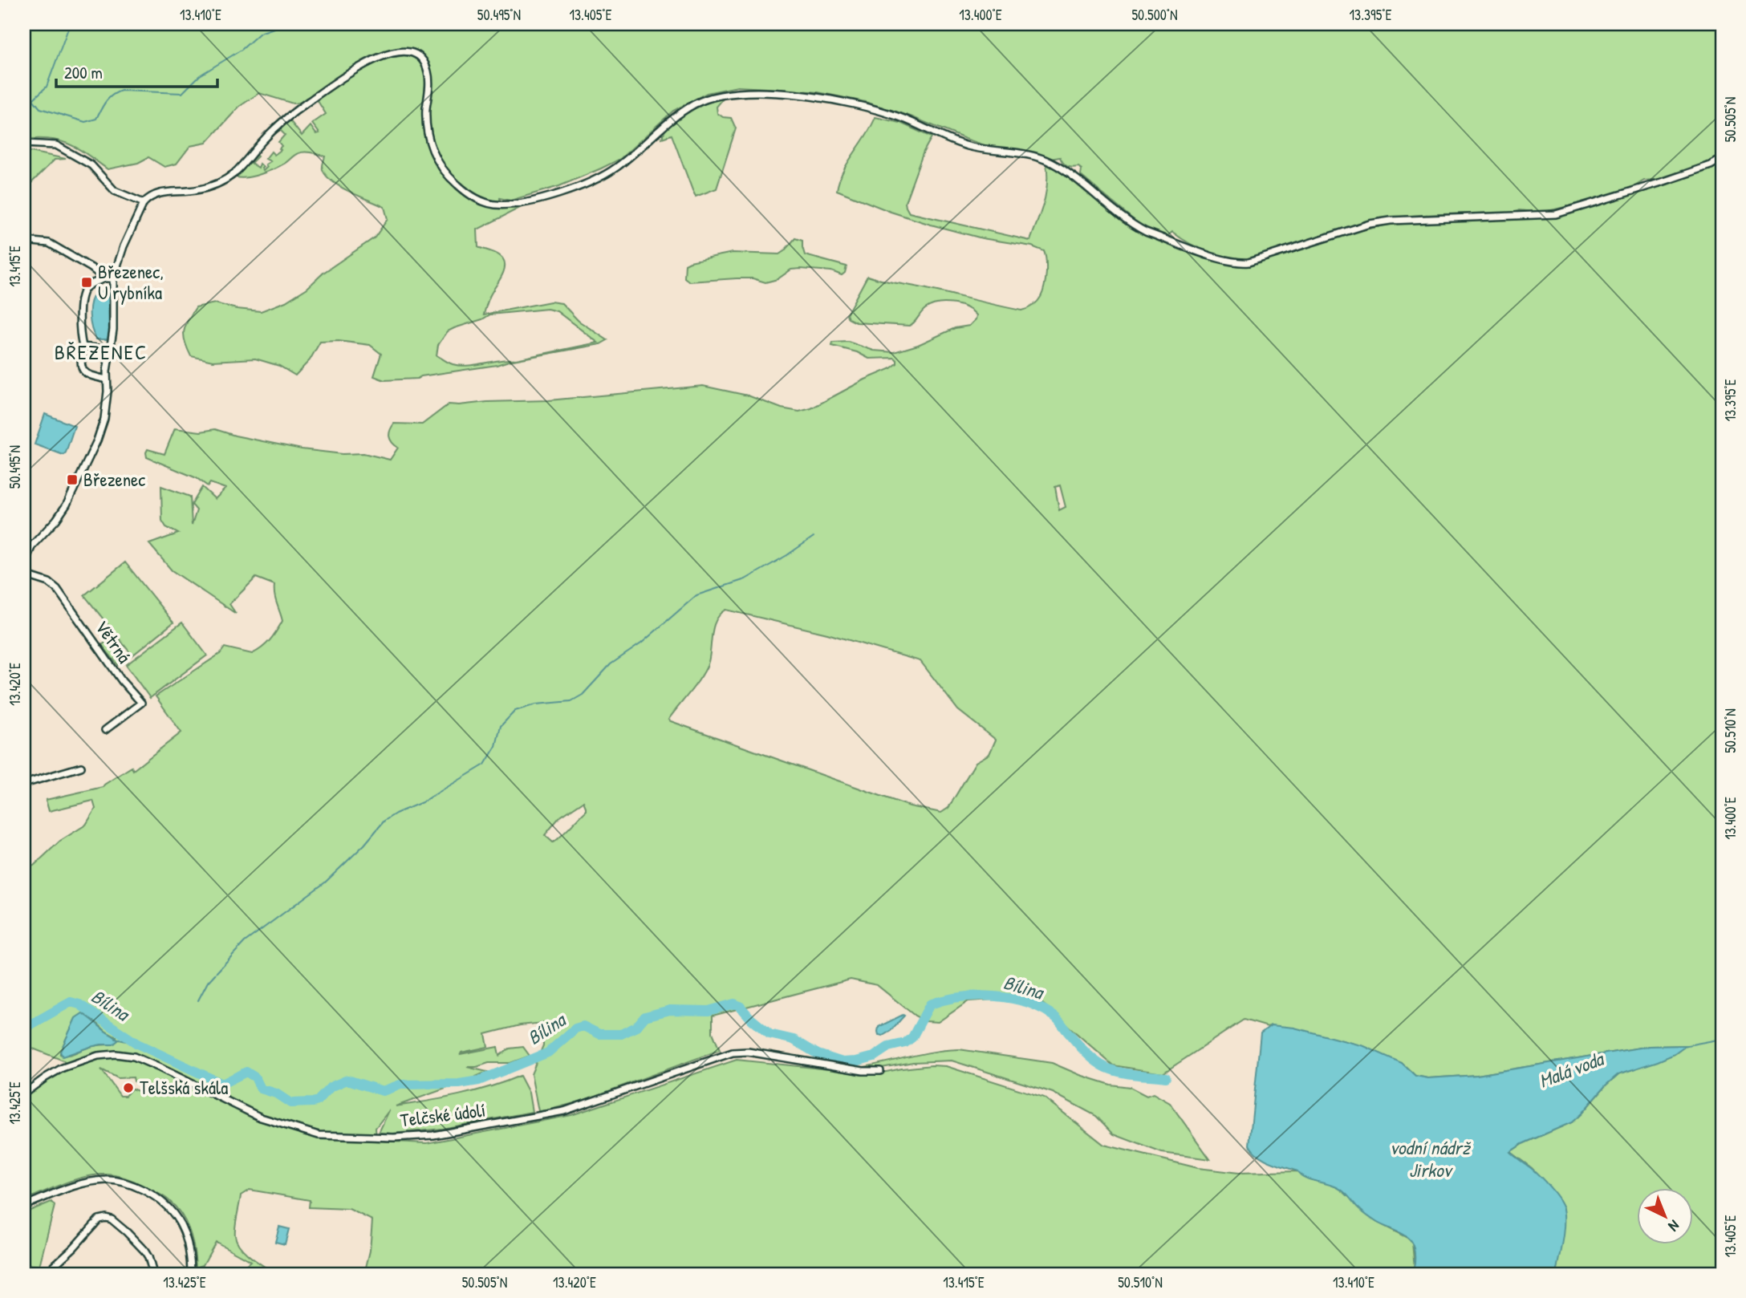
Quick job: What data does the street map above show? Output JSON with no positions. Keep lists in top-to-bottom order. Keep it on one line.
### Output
{"streets":{"street":["Větrná","Telčské údolí"]},"districts":["BŘEZENEC"],"water":["Bílina","Malá voda","vodní nádrž Jirkov"],"places":{"transit":["Březenec, U rybníka","Březenec"],"other":["Telšská skála"]},"scale_bar":"200 m","north":"bottom right","coordinates":["13.410°E","50.495°N","13.405°E","13.400°E","50.500°N","13.395°E","50.505°N","13.415°E","13.420°E","50.510°N","13.425°E"]}
